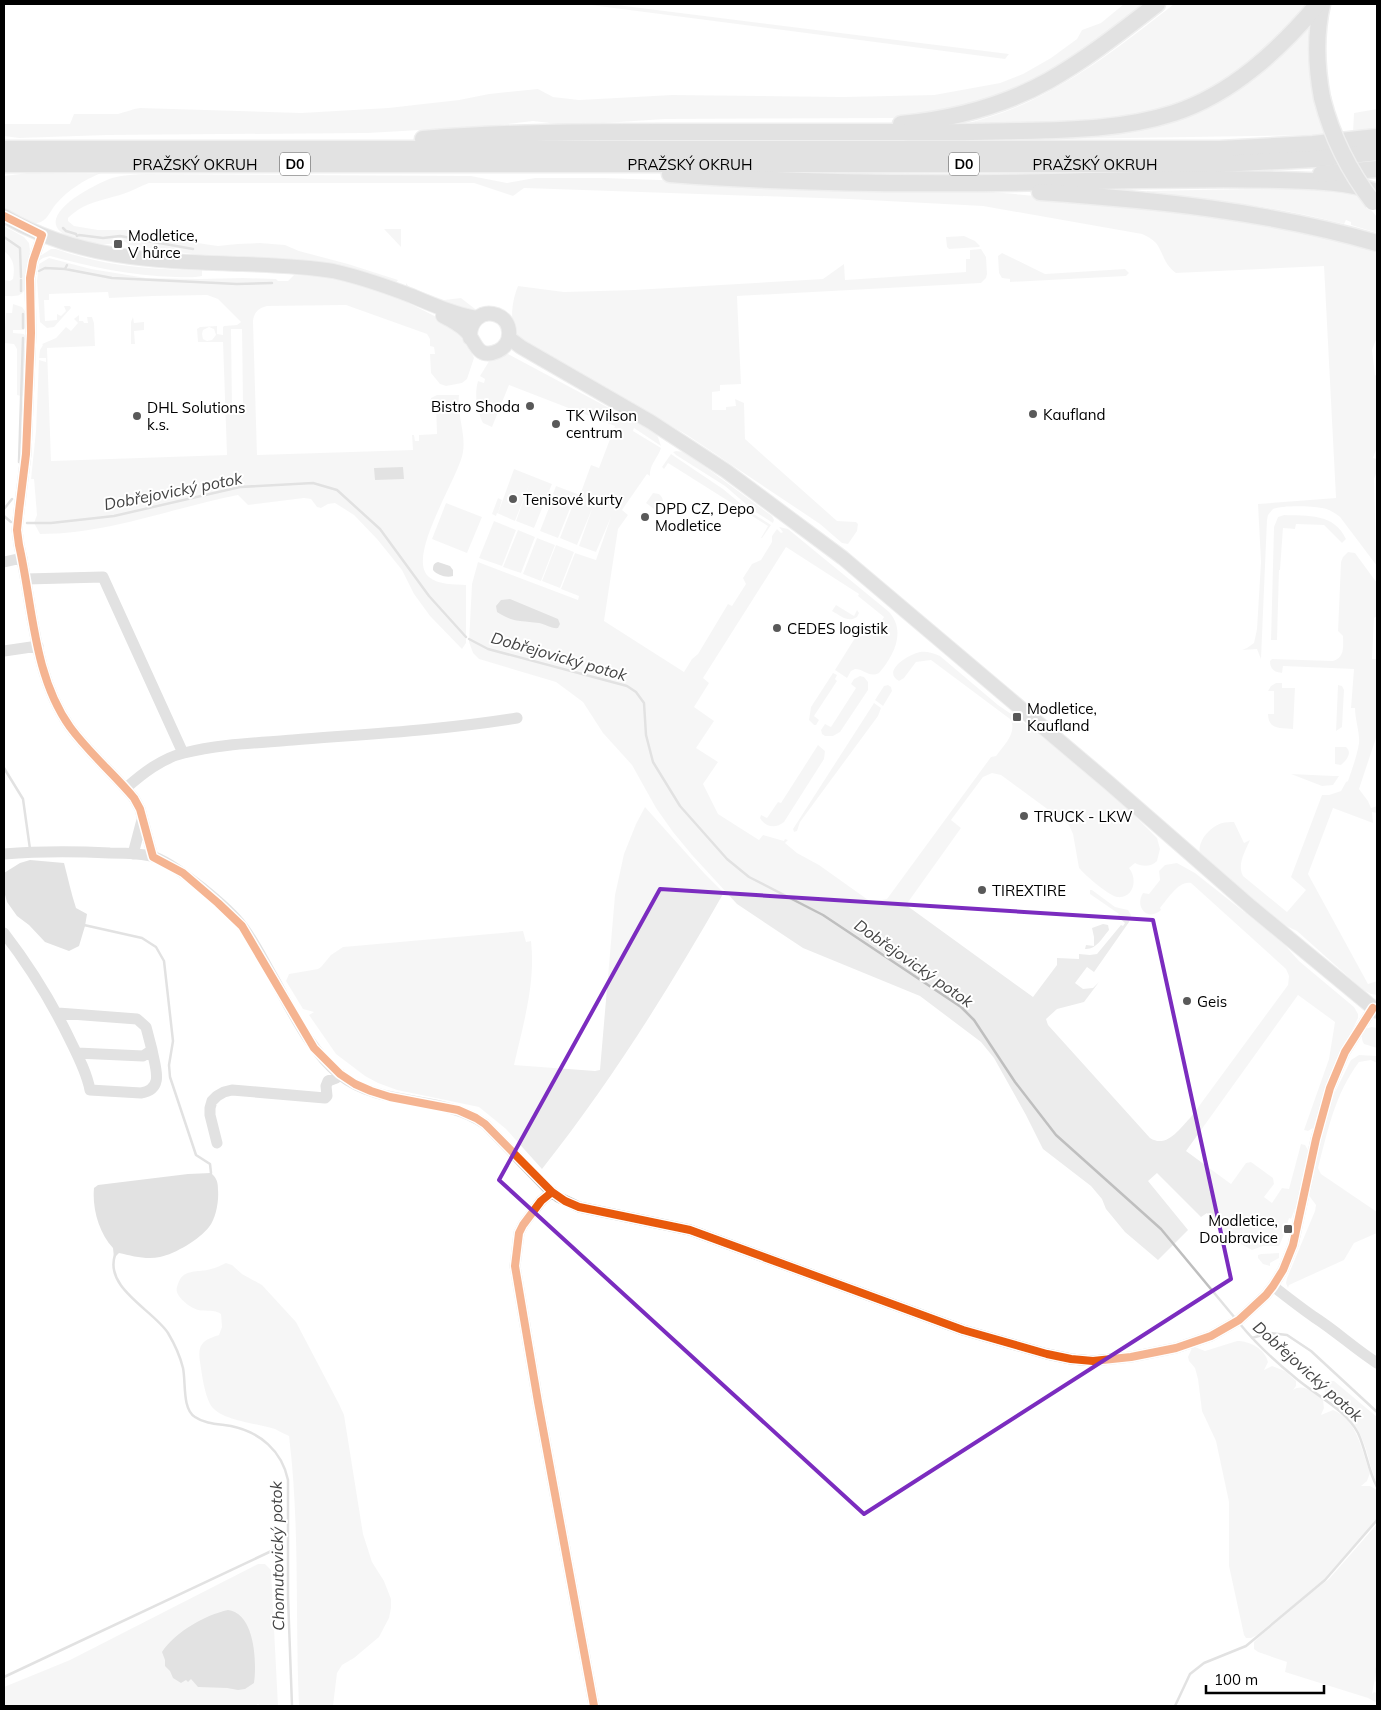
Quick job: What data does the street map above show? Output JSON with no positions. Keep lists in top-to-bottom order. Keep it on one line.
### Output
{"streets":{"highway":["D0","PRAŽSKÝ OKRUH"]},"crossings":[["D0","PRAŽSKÝ OKRUH"]],"water":["Dobřejovický potok","Chomutovický potok"],"places":{"transit":["Modletice, V hůrce","Modletice, Kaufland","Modletice, Doubravice"],"other":["Bistro Shoda","Kaufland","DHL Solutions k.s.","TK Wilson centrum","Tenisové kurty","DPD CZ, Depo Modletice","CEDES logistik","TRUCK - LKW","TIREXTIRE","Geis"]},"scale_bar":"100 m"}
